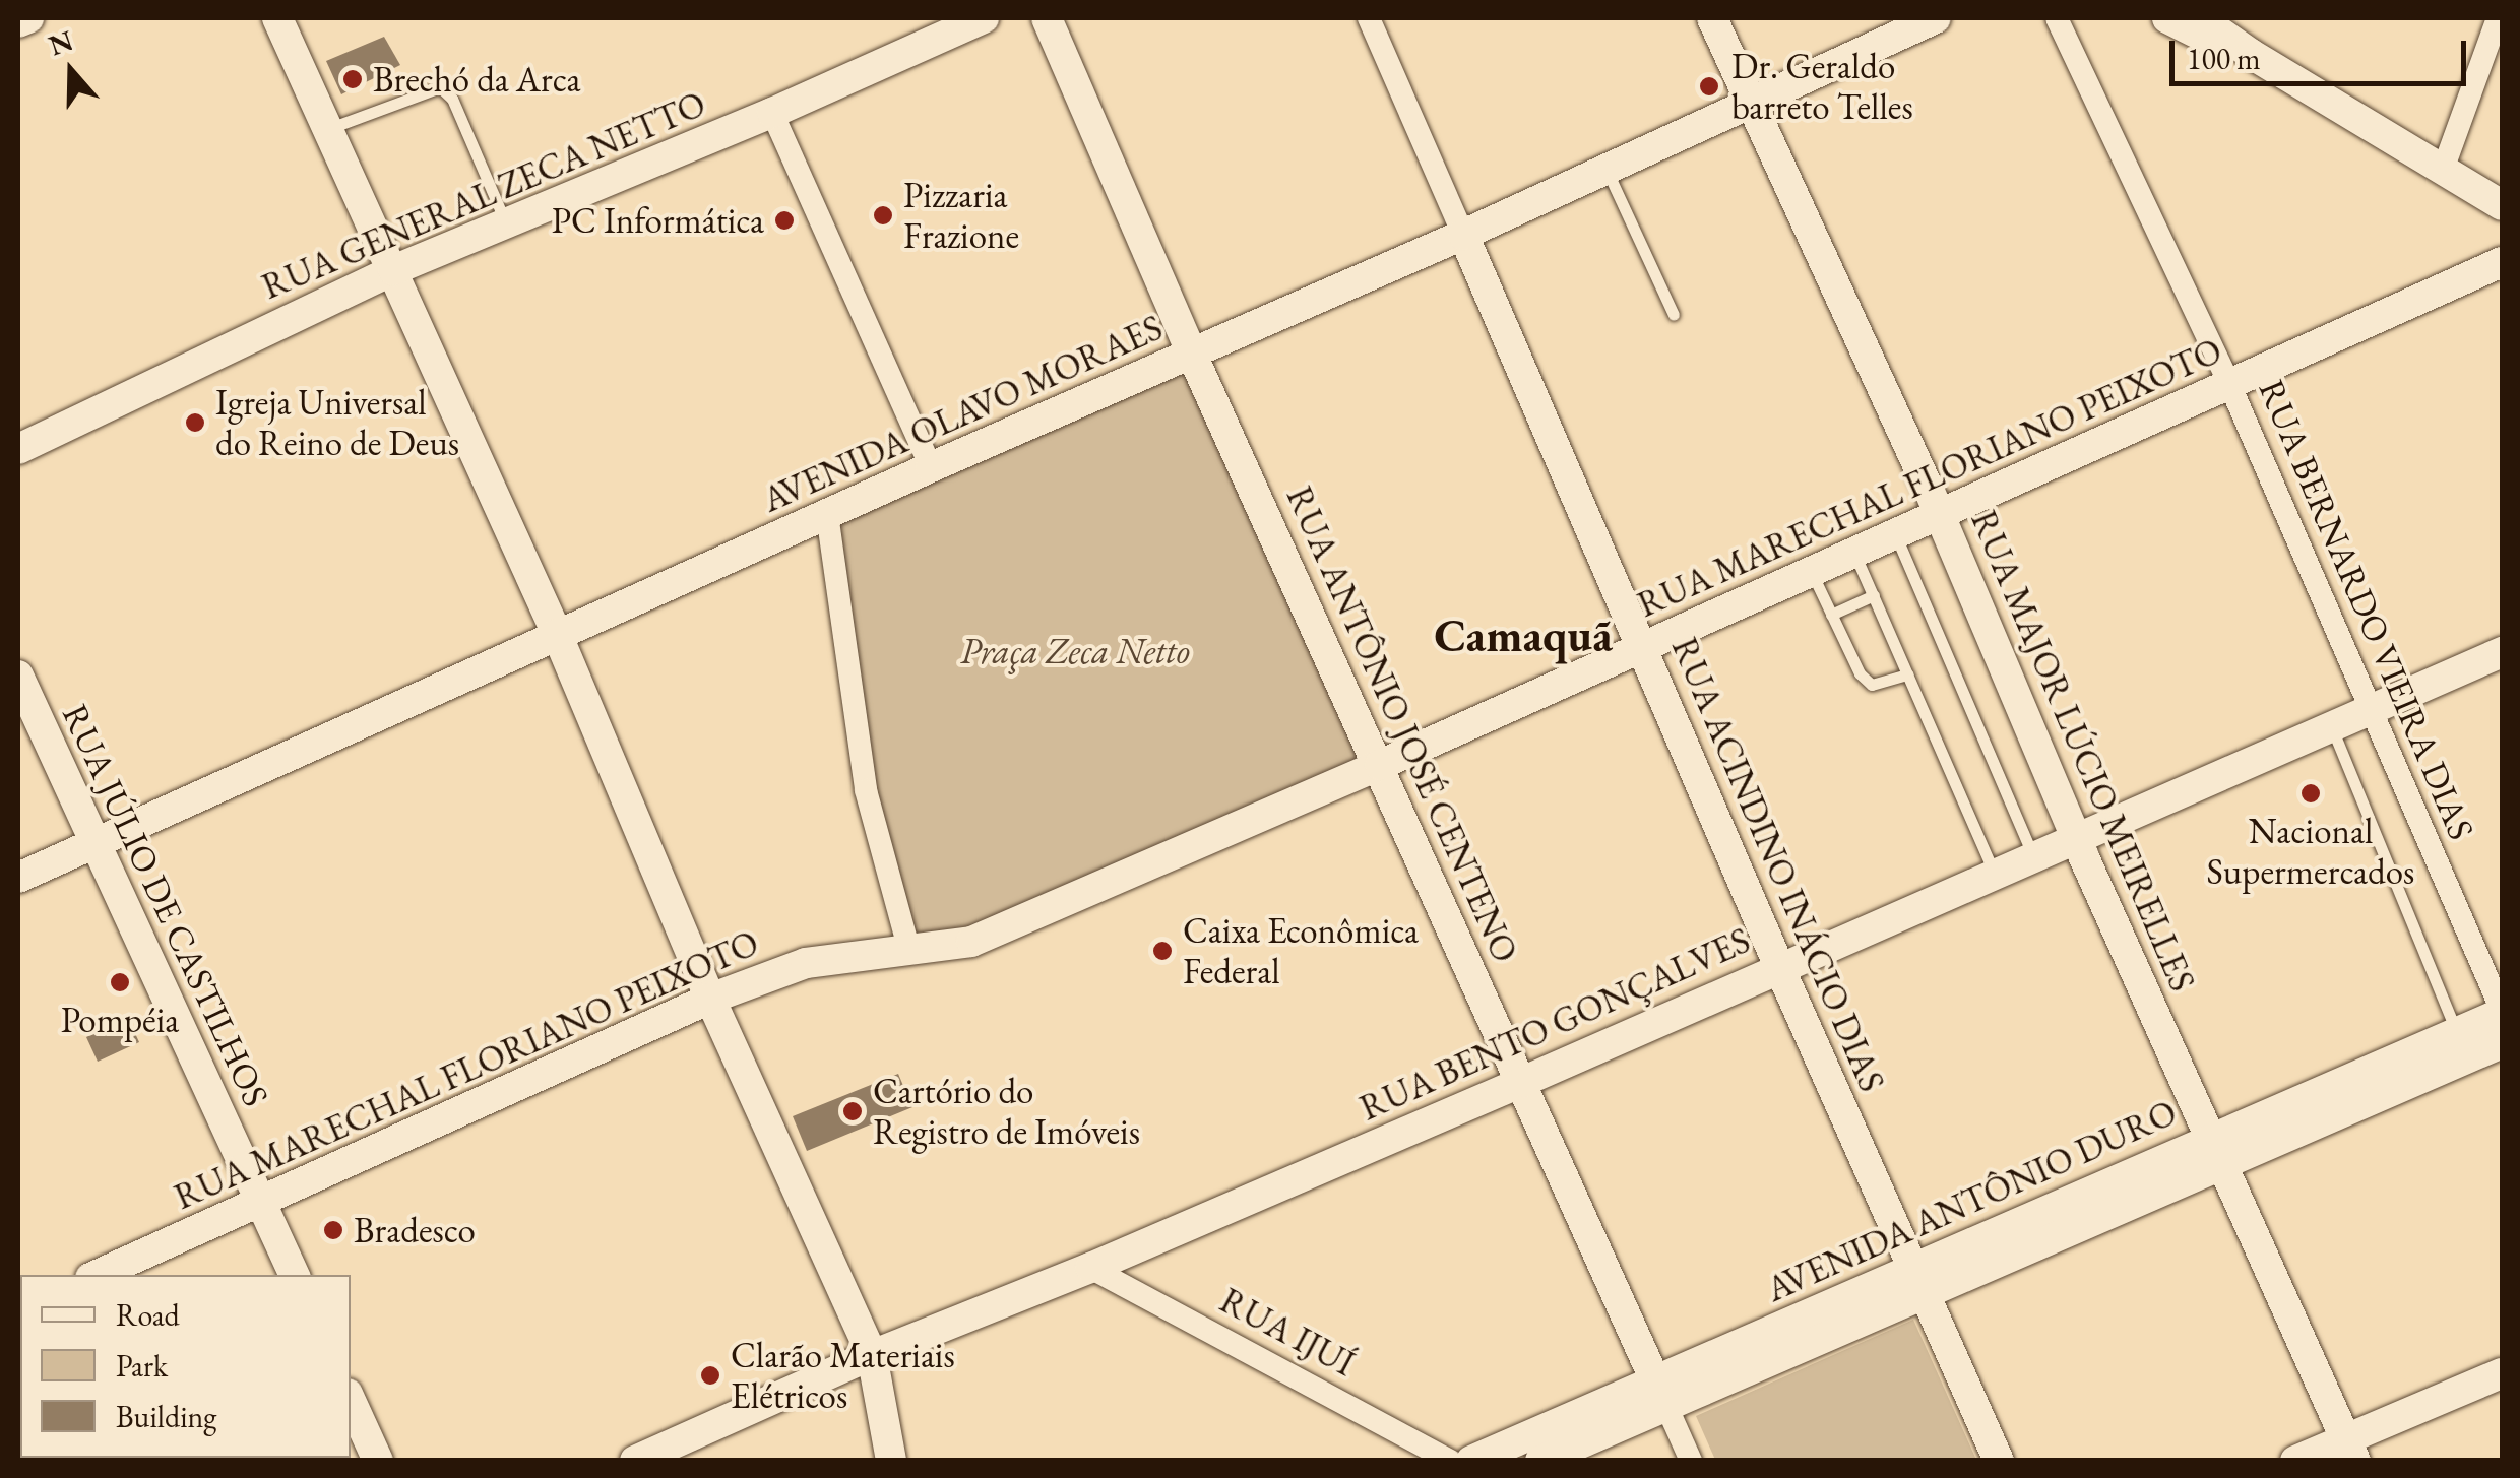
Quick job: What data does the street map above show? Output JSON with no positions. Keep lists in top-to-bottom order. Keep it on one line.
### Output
{"streets":{"street":["RUA GENERAL ZECA NETTO","AVENIDA OLAVO MORAES","RUA MARECHAL FLORIANO PEIXOTO","RUA BERNARDO VIEIRA DIAS","RUA ANTÔNIO JOSÉ CENTENO","RUA MAJOR LÚCIO MEIRELLES","RUA ACINDINO INÁCIO DIAS","RUA JÚLIO DE CASTILHOS","RUA BENTO GONÇALVES","AVENIDA ANTÔNIO DURO","RUA IJUÍ"]},"crossings":[["AVENIDA OLAVO MORAES","RUA ANTÔNIO JOSÉ CENTENO"],["AVENIDA OLAVO MORAES","RUA MAJOR LÚCIO MEIRELLES"],["AVENIDA OLAVO MORAES","RUA ACINDINO INÁCIO DIAS"],["AVENIDA OLAVO MORAES","RUA JÚLIO DE CASTILHOS"],["RUA MARECHAL FLORIANO PEIXOTO","RUA BERNARDO VIEIRA DIAS"],["RUA MARECHAL FLORIANO PEIXOTO","RUA ANTÔNIO JOSÉ CENTENO"],["RUA MARECHAL FLORIANO PEIXOTO","RUA MAJOR LÚCIO MEIRELLES"],["RUA MARECHAL FLORIANO PEIXOTO","RUA ACINDINO INÁCIO DIAS"],["RUA MARECHAL FLORIANO PEIXOTO","RUA JÚLIO DE CASTILHOS"],["RUA BERNARDO VIEIRA DIAS","RUA BENTO GONÇALVES"],["RUA BERNARDO VIEIRA DIAS","AVENIDA ANTÔNIO DURO"],["RUA ANTÔNIO JOSÉ CENTENO","RUA BENTO GONÇALVES"],["RUA ANTÔNIO JOSÉ CENTENO","AVENIDA ANTÔNIO DURO"],["RUA MAJOR LÚCIO MEIRELLES","RUA BENTO GONÇALVES"],["RUA MAJOR LÚCIO MEIRELLES","AVENIDA ANTÔNIO DURO"],["RUA ACINDINO INÁCIO DIAS","RUA BENTO GONÇALVES"],["RUA ACINDINO INÁCIO DIAS","AVENIDA ANTÔNIO DURO"],["RUA BENTO GONÇALVES","RUA IJUÍ"]],"districts":["Camaquã"],"parks":["Praça Zeca Netto"],"places":["Brechó da Arca","Dr. Geraldo barreto Telles","Pizzaria Frazione","PC Informática","Igreja Universal do Reino de Deus","Nacional Supermercados","Caixa Econômica Federal","Pompéia","Cartório do Registro de Imóveis","Bradesco","Clarão Materiais Elétricos"],"legend":["Road","Park","Building"],"scale_bar":"100 m","north":"top"}
